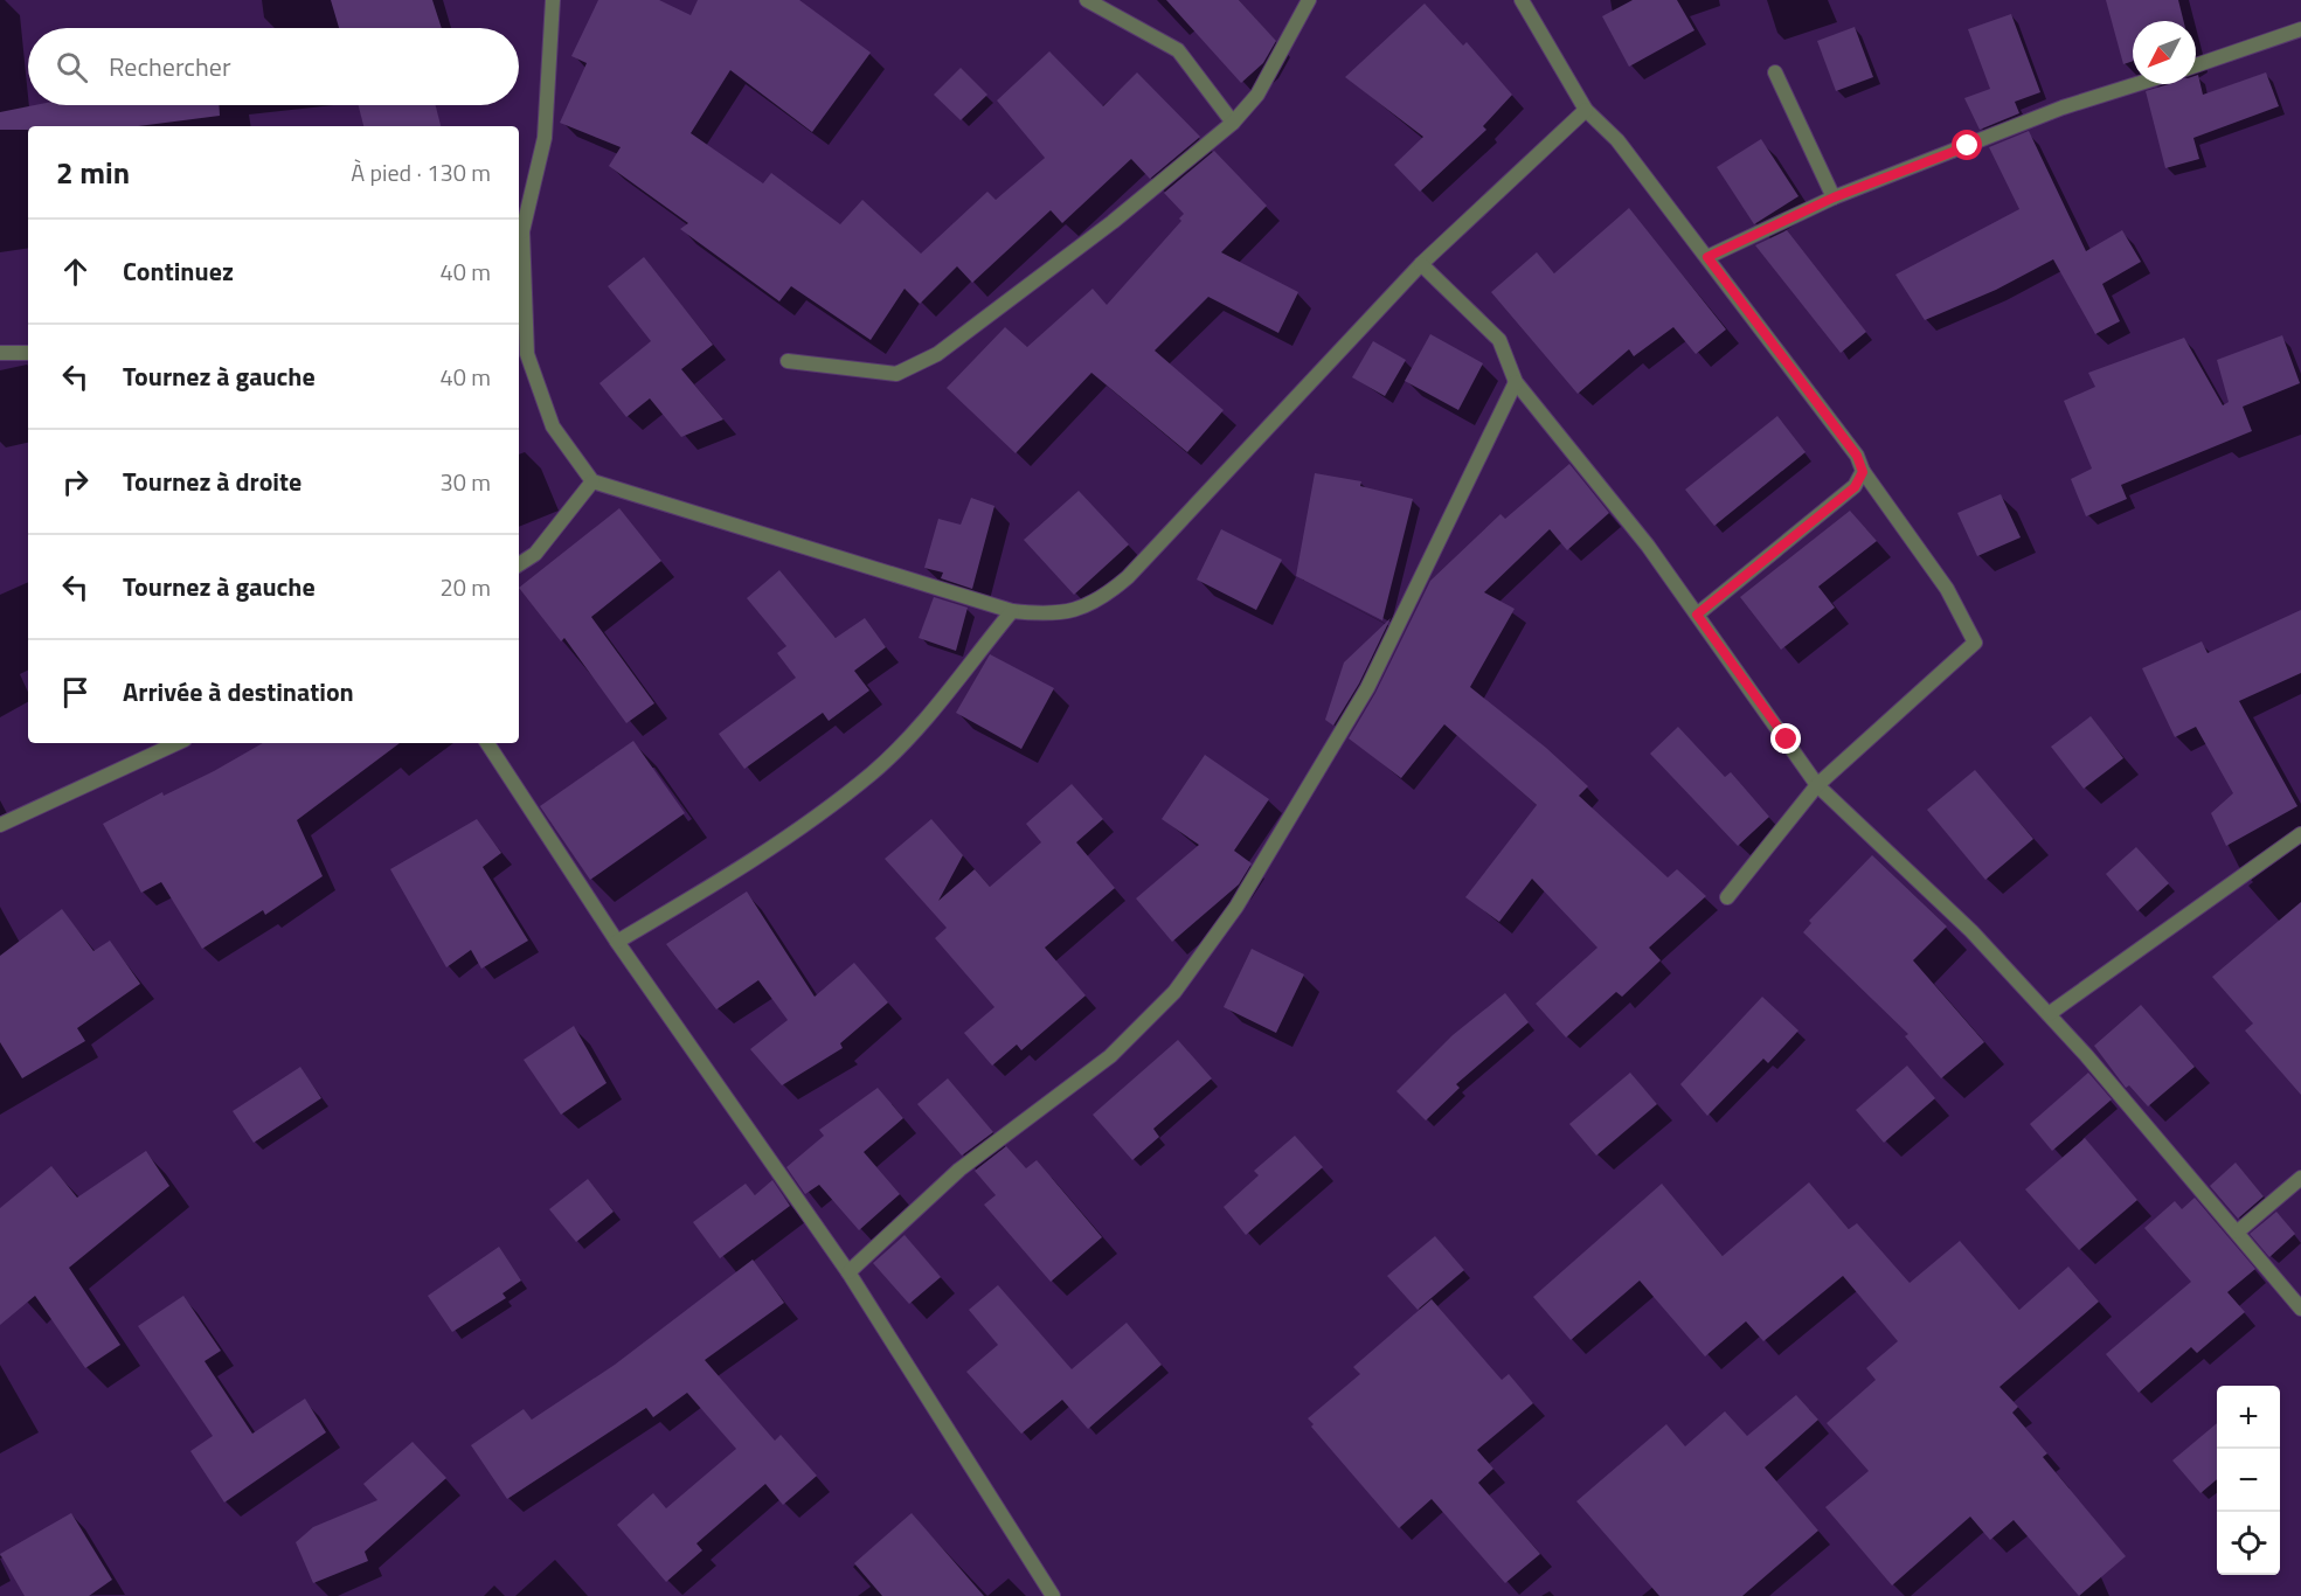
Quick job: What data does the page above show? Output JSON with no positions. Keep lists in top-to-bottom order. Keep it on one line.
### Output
{"north":"bottom left","page":{"search":"Rechercher","heading":["2 min","À pied · 130 m"],"list":[["Continuez","40 m"],["Tournez à gauche","40 m"],["Tournez à droite","30 m"],["Tournez à gauche","20 m"],"Arrivée à destination"],"map_buttons":["+","−"]}}
